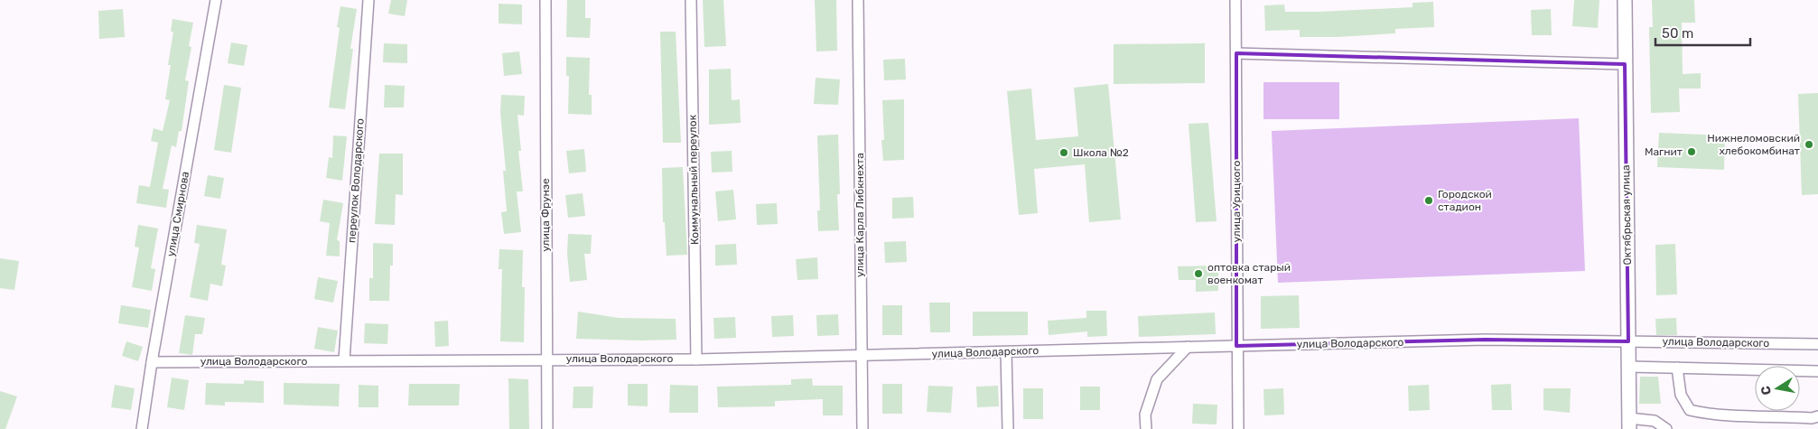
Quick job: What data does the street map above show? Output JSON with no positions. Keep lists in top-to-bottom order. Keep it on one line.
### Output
{"streets":{"street":["Коммунальный переулок","переулок Володарского","улица Урицкого","улица Смирнова","улица Фрунзе","улица Карла Либкнехта","Октябрьская улица","улица Володарского"]},"crossings":[["Коммунальный переулок","улица Володарского"],["переулок Володарского","улица Володарского"],["улица Урицкого","улица Володарского"],["улица Смирнова","улица Володарского"],["улица Фрунзе","улица Володарского"],["улица Карла Либкнехта","улица Володарского"],["Октябрьская улица","улица Володарского"]],"places":["Нижнеломовский хлебокомбинат","Магнит","Школа №2","Городской стадион","оптовка старый военкомат"],"scale_bar":"50 m","north":"left"}
